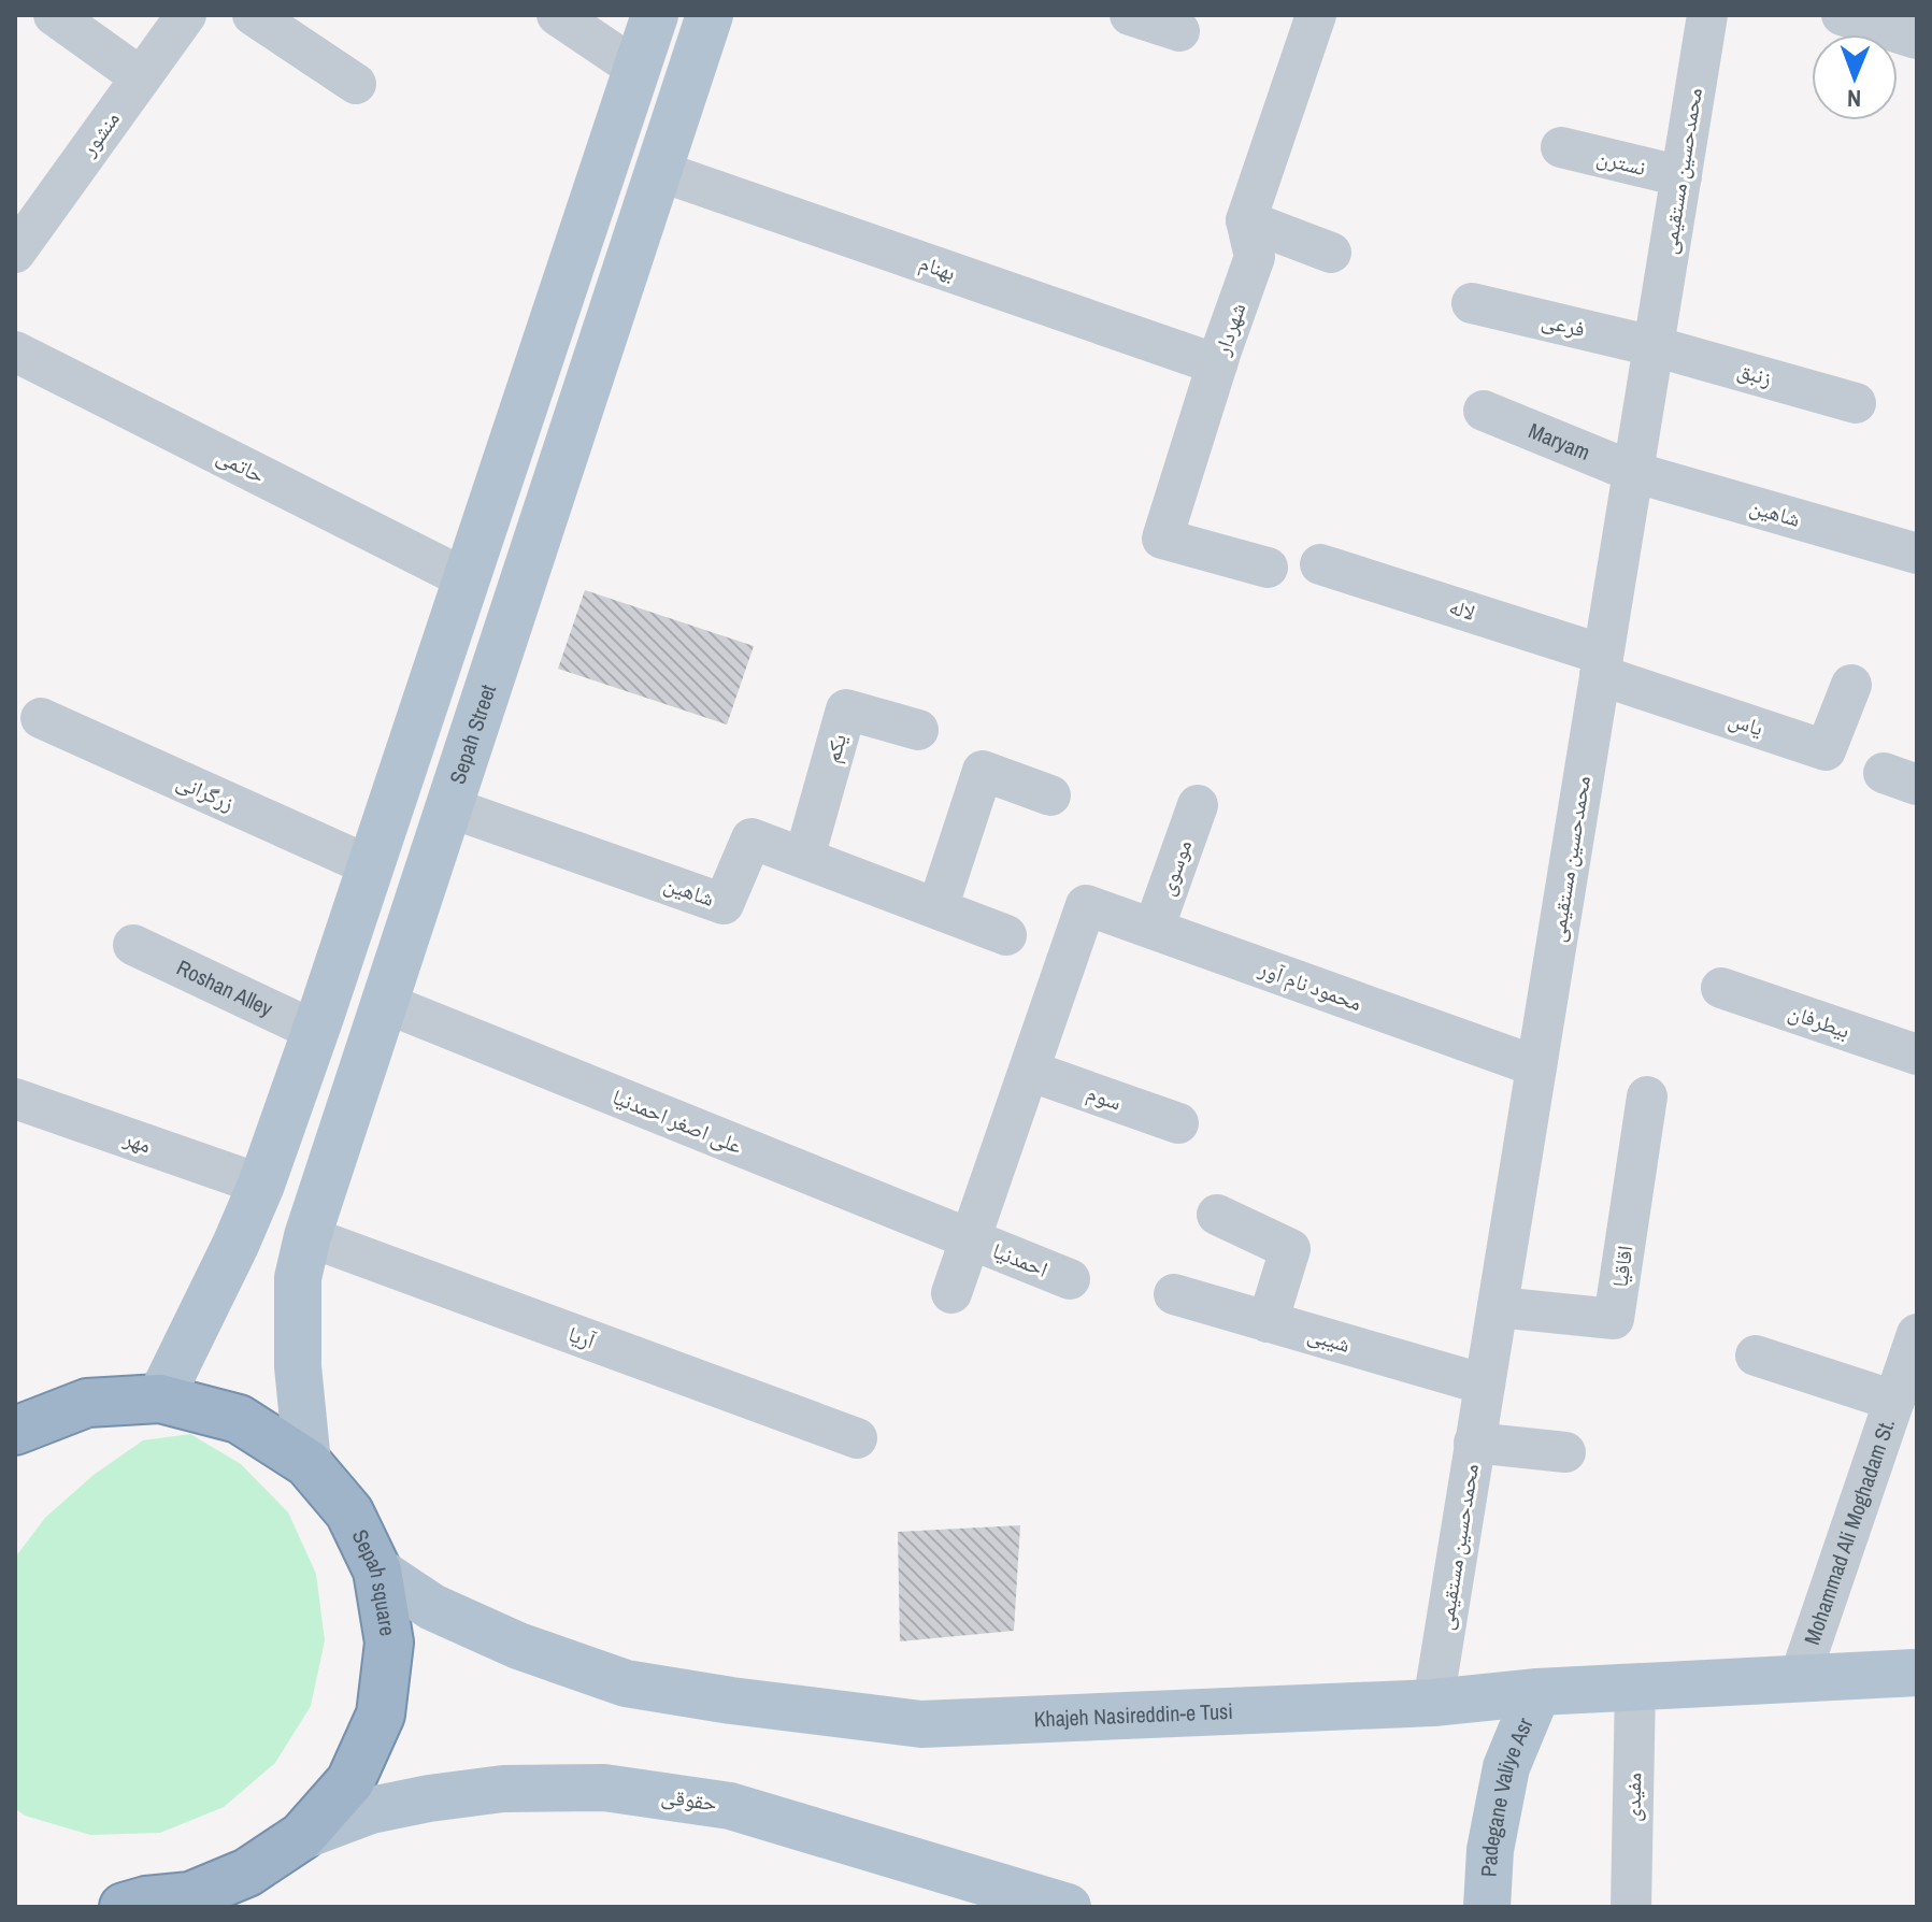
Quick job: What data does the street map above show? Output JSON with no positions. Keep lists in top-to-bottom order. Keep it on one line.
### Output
{"streets":{"highway":["Sepah square"],"main road":["Sepah Street","Khajeh Nasireddin-e Tusi","Padegane Valiye Asr","حقوقی"],"street":["منشور","نسترن","محمدحسین مستقیمی","بهنام","فرعی","شهردار","زنبق","Maryam","حاتمی","شاهین","لاله","یاس","یکم","زرگرانی","موسوی","محمود نام آور","Roshan Alley","بیطرفان","سوم","علی اصغر احمدنیا","مهر","احمدنیا","اقاقیا","آریا","شیبی","Mohammad Ali Moghadam St.","مفیدی"]},"crossings":[["نسترن","محمدحسین مستقیمی"],["محمدحسین مستقیمی","فرعی"],["محمدحسین مستقیمی","زنبق"],["محمدحسین مستقیمی","Maryam"],["محمدحسین مستقیمی","شاهین"],["محمدحسین مستقیمی","لاله"],["محمدحسین مستقیمی","یاس"],["محمدحسین مستقیمی","محمود نام آور"],["محمدحسین مستقیمی","اقاقیا"],["محمدحسین مستقیمی","شیبی"],["محمدحسین مستقیمی","Khajeh Nasireddin-e Tusi"],["بهنام","شهردار"],["بهنام","Sepah Street"],["فرعی","زنبق"],["Maryam","شاهین"],["شاهین","Sepah Street"],["شاهین","یکم"],["لاله","یاس"],["Sepah Street","علی اصغر احمدنیا"],["Sepah Street","آریا"],["Sepah Street","Sepah square"],["موسوی","محمود نام آور"],["محمود نام آور","سوم"],["علی اصغر احمدنیا","احمدنیا"],["Mohammad Ali Moghadam St.","Khajeh Nasireddin-e Tusi"],["Sepah square","Khajeh Nasireddin-e Tusi"],["Sepah square","حقوقی"],["Khajeh Nasireddin-e Tusi","مفیدی"],["Khajeh Nasireddin-e Tusi","Padegane Valiye Asr"]],"north":"bottom"}
